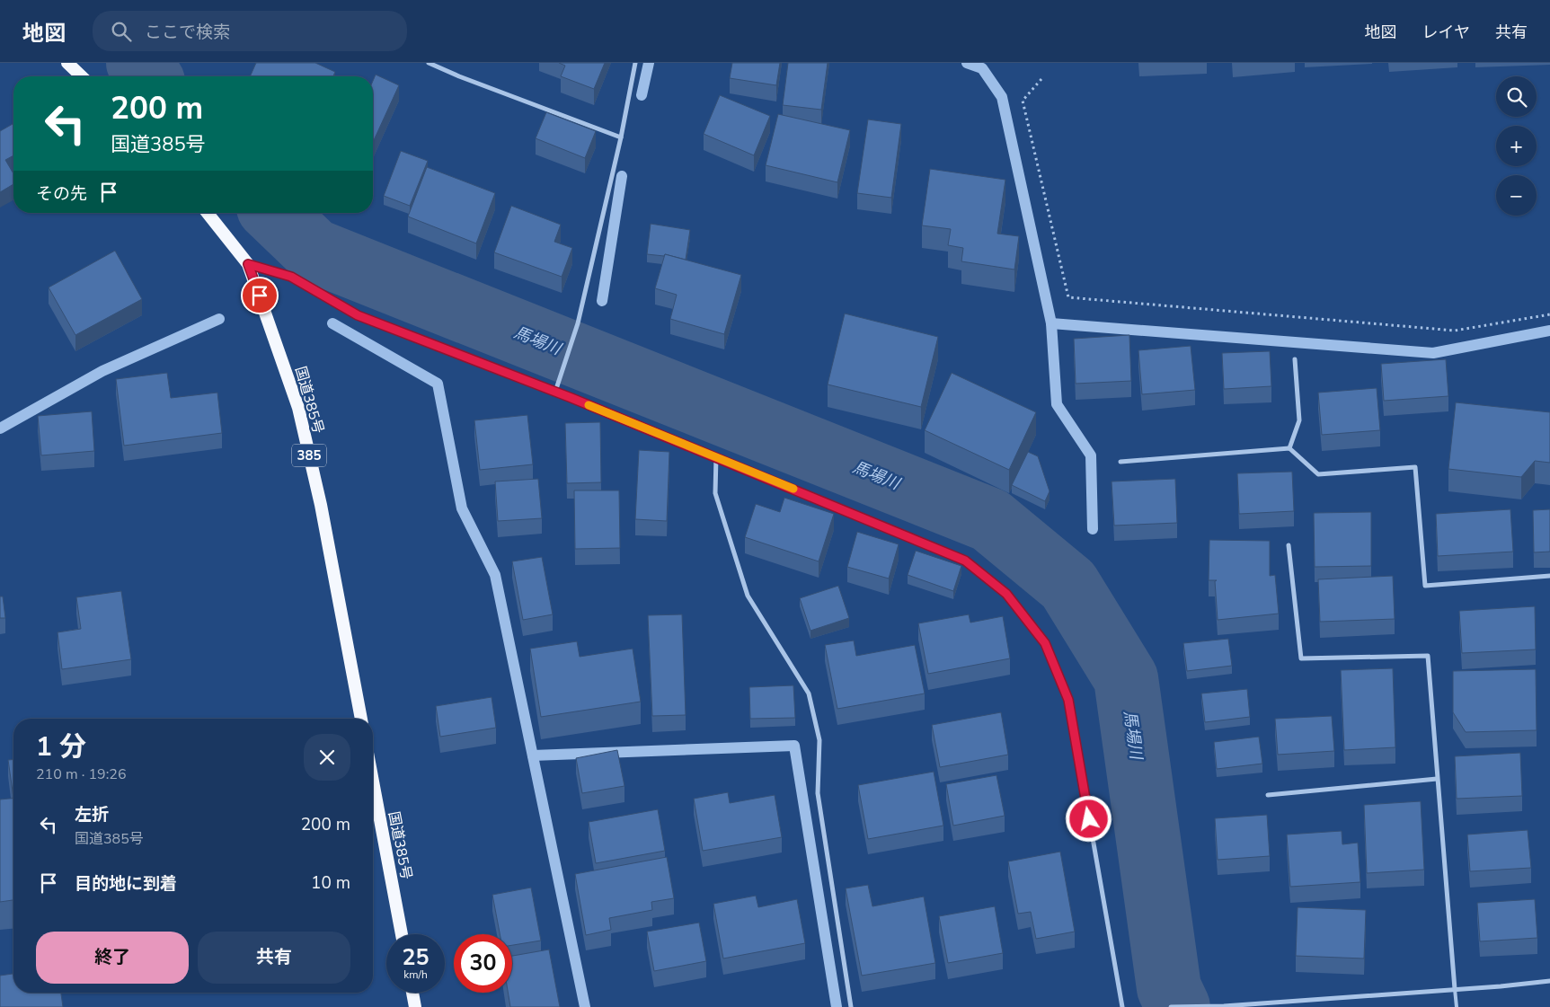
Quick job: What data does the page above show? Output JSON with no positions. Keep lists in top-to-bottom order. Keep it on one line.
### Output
{"streets":{"highway":["国道385号","385"]},"water":["馬場川"],"page":{"header":"地図","search":"ここで検索","nav":["地図","レイヤ","共有"],"map_buttons":["+","−"],"turn":["200 m","国道385号"],"then":"その先","heading":["1 分","210 m · 19:26"],"list":[{"name":"左折","note":"国道385号","value":"200 m"},{"name":"目的地に到着","value":"10 m"}],"buttons":["終了","共有"],"speed":"25 km/h","limit":"30"}}
